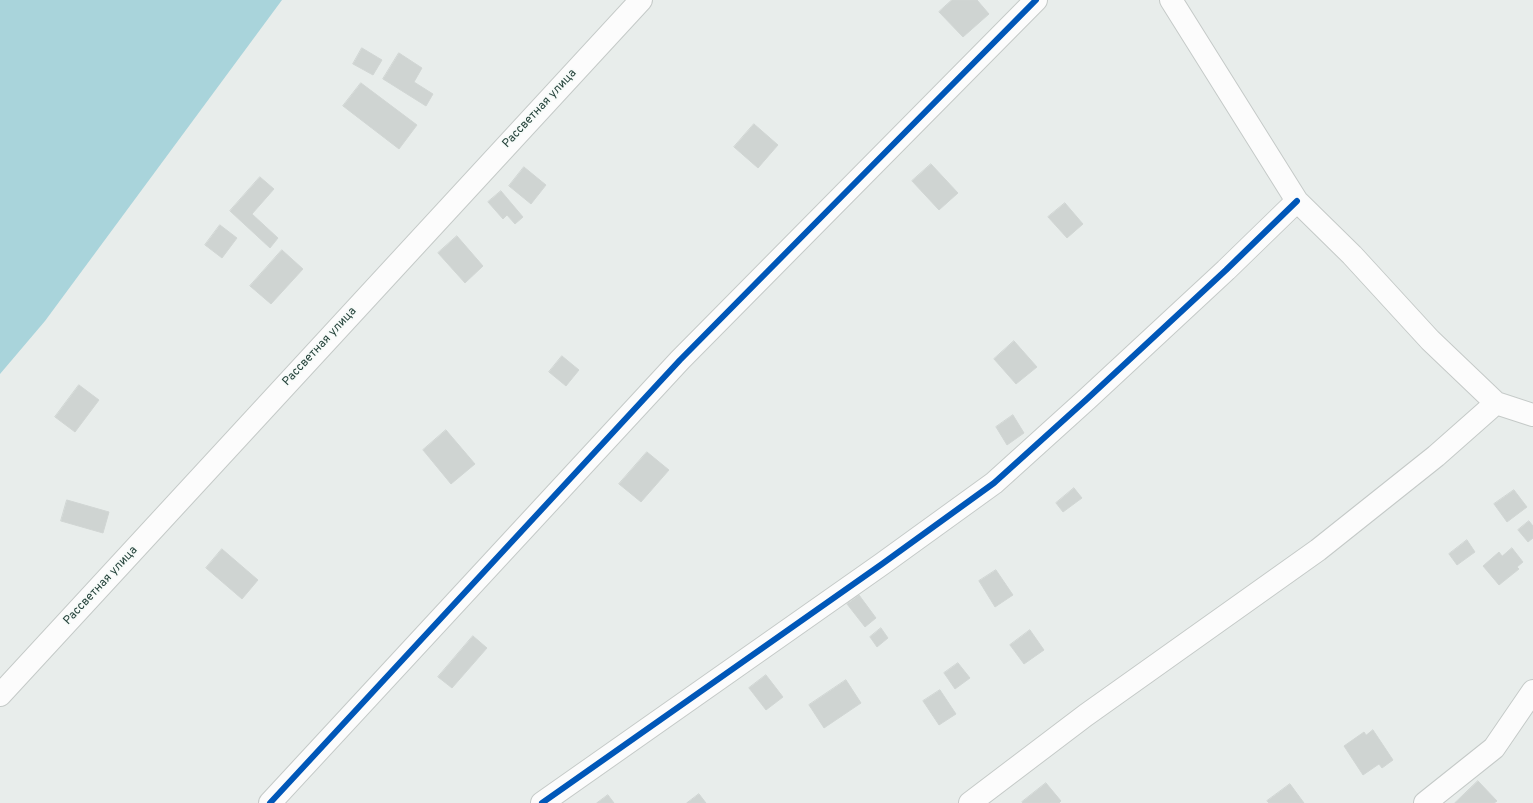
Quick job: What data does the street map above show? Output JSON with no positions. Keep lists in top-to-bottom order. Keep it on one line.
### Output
{"streets":{"street":["Рассветная улица"]}}
